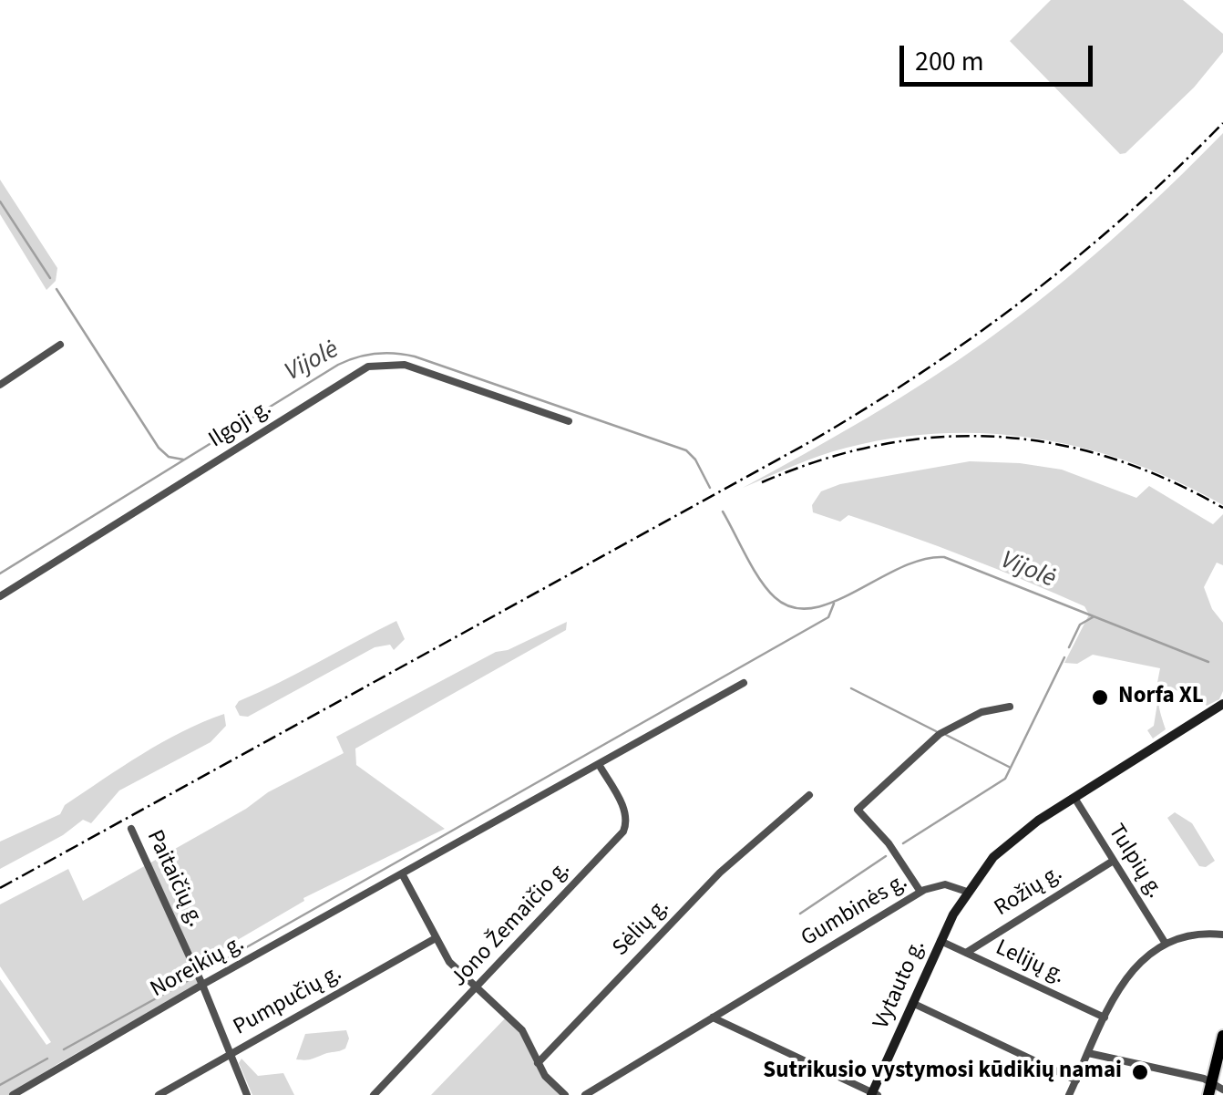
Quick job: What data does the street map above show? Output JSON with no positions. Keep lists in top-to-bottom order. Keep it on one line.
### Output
{"streets":{"main road":["Vytauto g."],"street":["Ilgoji g.","Tulpių g.","Paitaičių g.","Rožių g.","Gumbinės g.","Jono Žemaičio g.","Sėlių g.","Lelijų g.","Noreikių g.","Pumpučių g."]},"crossings":[["Tulpių g.","Rožių g."],["Paitaičių g.","Noreikių g."],["Paitaičių g.","Pumpučių g."],["Rožių g.","Lelijų g."],["Gumbinės g.","Vytauto g."],["Jono Žemaičio g.","Noreikių g."],["Lelijų g.","Vytauto g."]],"water":["Vijolė"],"places":["Norfa XL","Sutrikusio vystymosi kūdikių namai"],"scale_bar":"200 m"}
